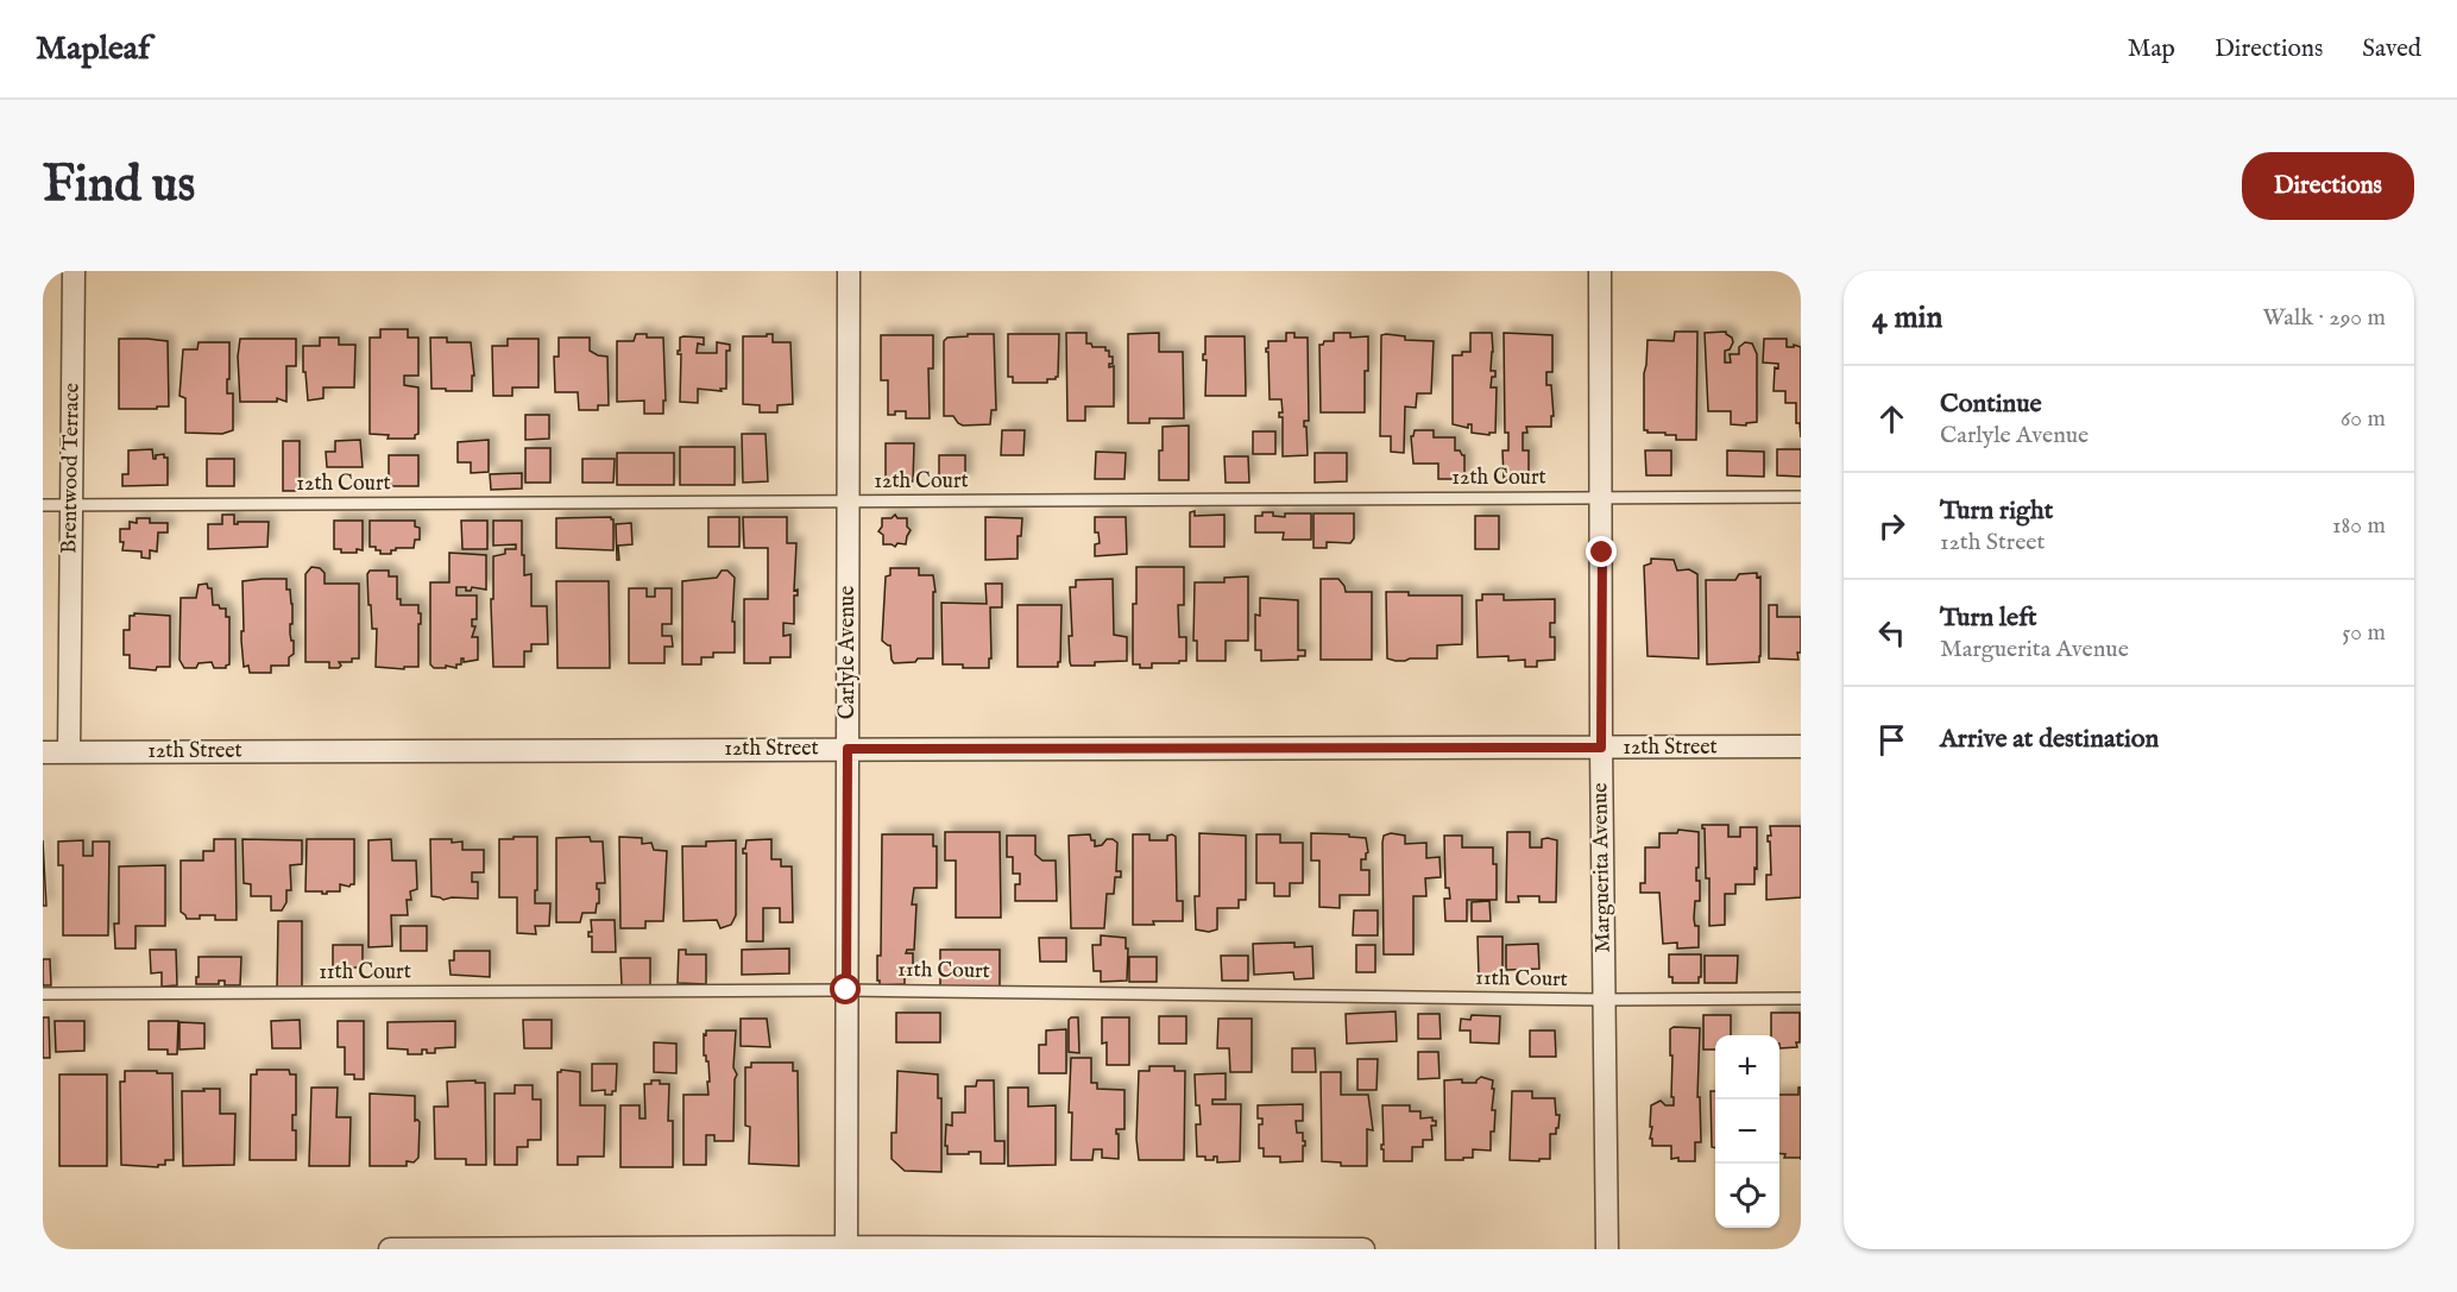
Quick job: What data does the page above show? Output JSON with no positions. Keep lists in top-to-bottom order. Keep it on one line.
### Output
{"streets":{"street":["Brentwood Terrace","Carlyle Avenue","12th Street","Marguerita Avenue"],"lane":["12th Court","11th Court"]},"crossings":[["Brentwood Terrace","12th Court"],["Brentwood Terrace","12th Street"],["12th Court","Carlyle Avenue"],["12th Court","Marguerita Avenue"],["Carlyle Avenue","12th Street"],["Carlyle Avenue","11th Court"],["12th Street","Marguerita Avenue"],["Marguerita Avenue","11th Court"]],"page":{"header":"Mapleaf","nav":["Map","Directions","Saved"],"buttons":"Directions","title":"Find us","heading":["4 min","Walk · 290 m"],"list":[["Continue","Carlyle Avenue","60 m"],["Turn right","12th Street","180 m"],["Turn left","Marguerita Avenue","50 m"],"Arrive at destination"],"map_buttons":["+","−"]}}
